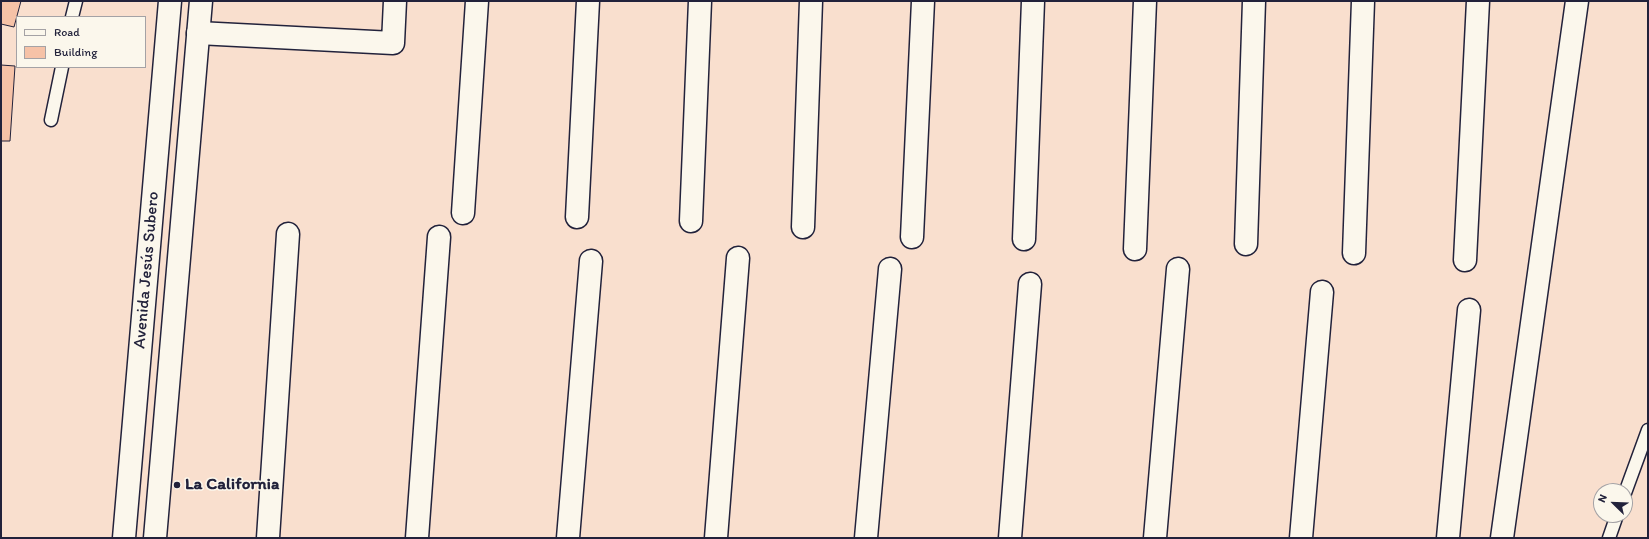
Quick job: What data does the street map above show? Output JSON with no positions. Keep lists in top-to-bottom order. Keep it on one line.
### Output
{"streets":{"street":["Avenida Jesús Subero"]},"places":["La California"],"legend":["Road","Building"],"north":"top left"}
